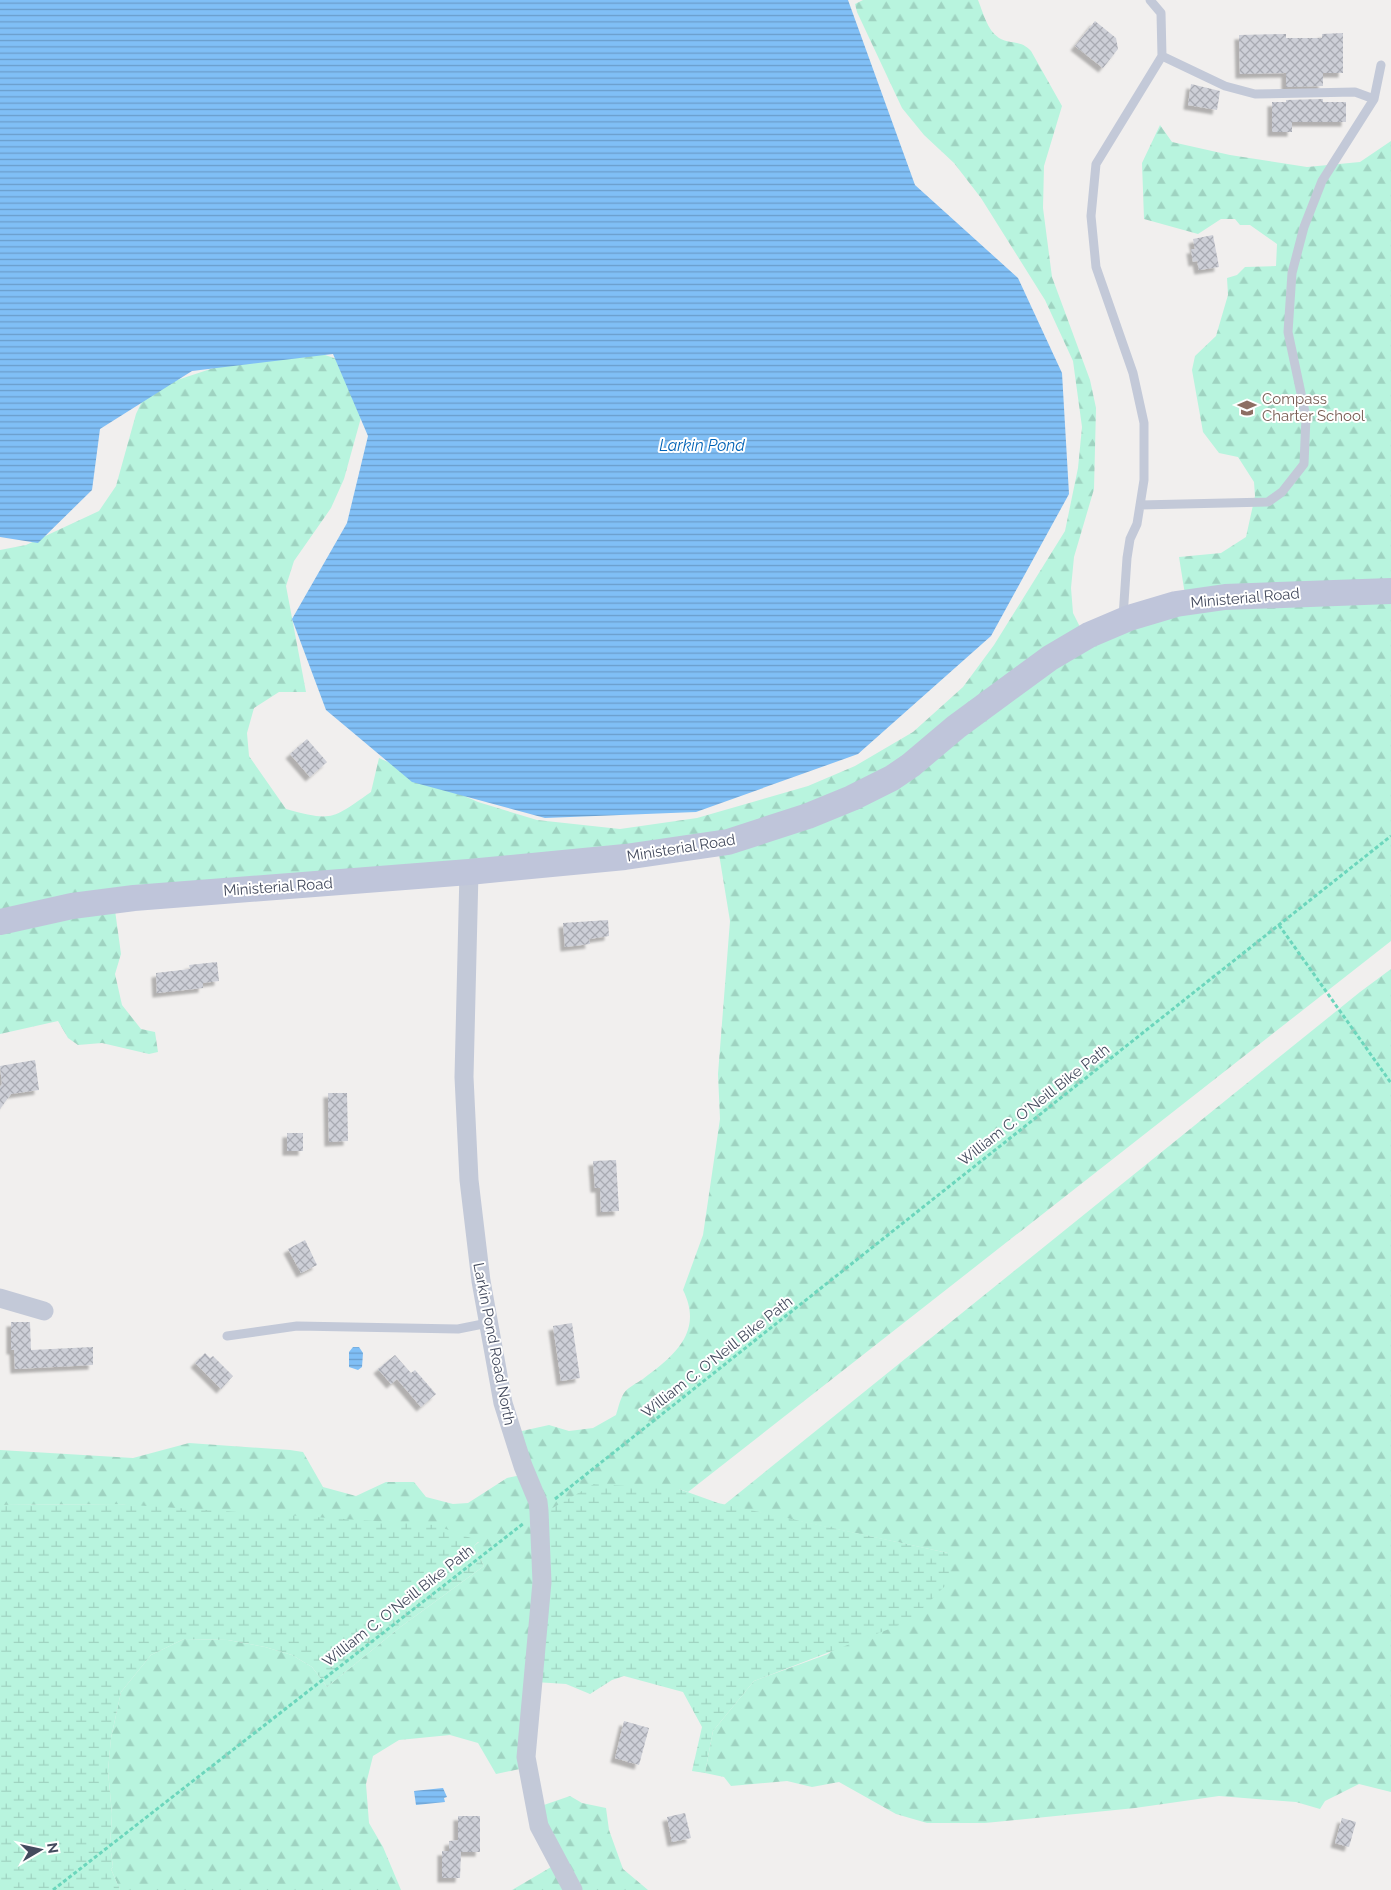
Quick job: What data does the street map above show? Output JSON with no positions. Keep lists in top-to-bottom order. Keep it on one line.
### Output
{"streets":{"main road":["Ministerial Road"],"street":["Larkin Pond Road North"],"path":["William C. O'Neill Bike Path"]},"crossings":[["Ministerial Road","Larkin Pond Road North"],["William C. O'Neill Bike Path","Larkin Pond Road North"]],"water":["Larkin Pond"],"places":{"school or university":["Compass Charter School"]},"north":"right"}
